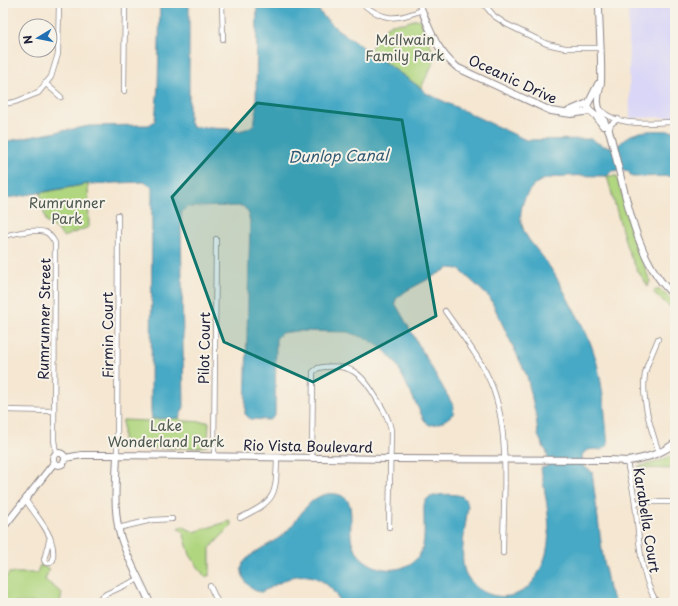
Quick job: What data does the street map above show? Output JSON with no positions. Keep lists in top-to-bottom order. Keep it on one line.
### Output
{"streets":{"street":["Oceanic Drive","Rumrunner Street","Firmin Court","Pilot Court","Rio Vista Boulevard","Karabella Court"]},"crossings":[["Rumrunner Street","Rio Vista Boulevard"],["Firmin Court","Rio Vista Boulevard"],["Pilot Court","Rio Vista Boulevard"],["Rio Vista Boulevard","Karabella Court"]],"water":["Dunlop Canal"],"parks":["McIlwain Family Park","Rumrunner Park","Lake Wonderland Park"],"north":"left"}
